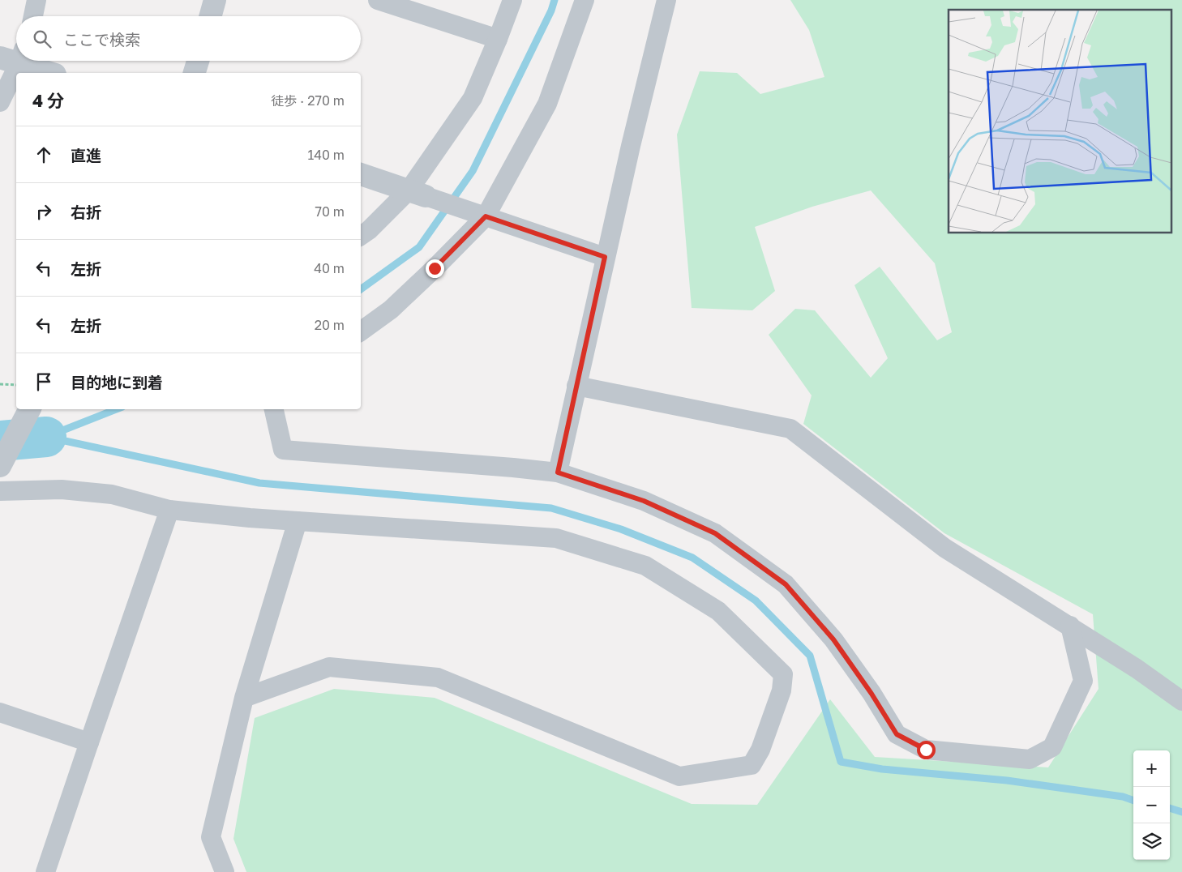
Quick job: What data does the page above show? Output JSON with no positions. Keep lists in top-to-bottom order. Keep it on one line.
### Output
{"page":{"search":"ここで検索","heading":["4 分","徒歩 · 270 m"],"list":[["直進","140 m"],["右折","70 m"],["左折","40 m"],["左折","20 m"],"目的地に到着"],"map_buttons":["+","−"]}}
